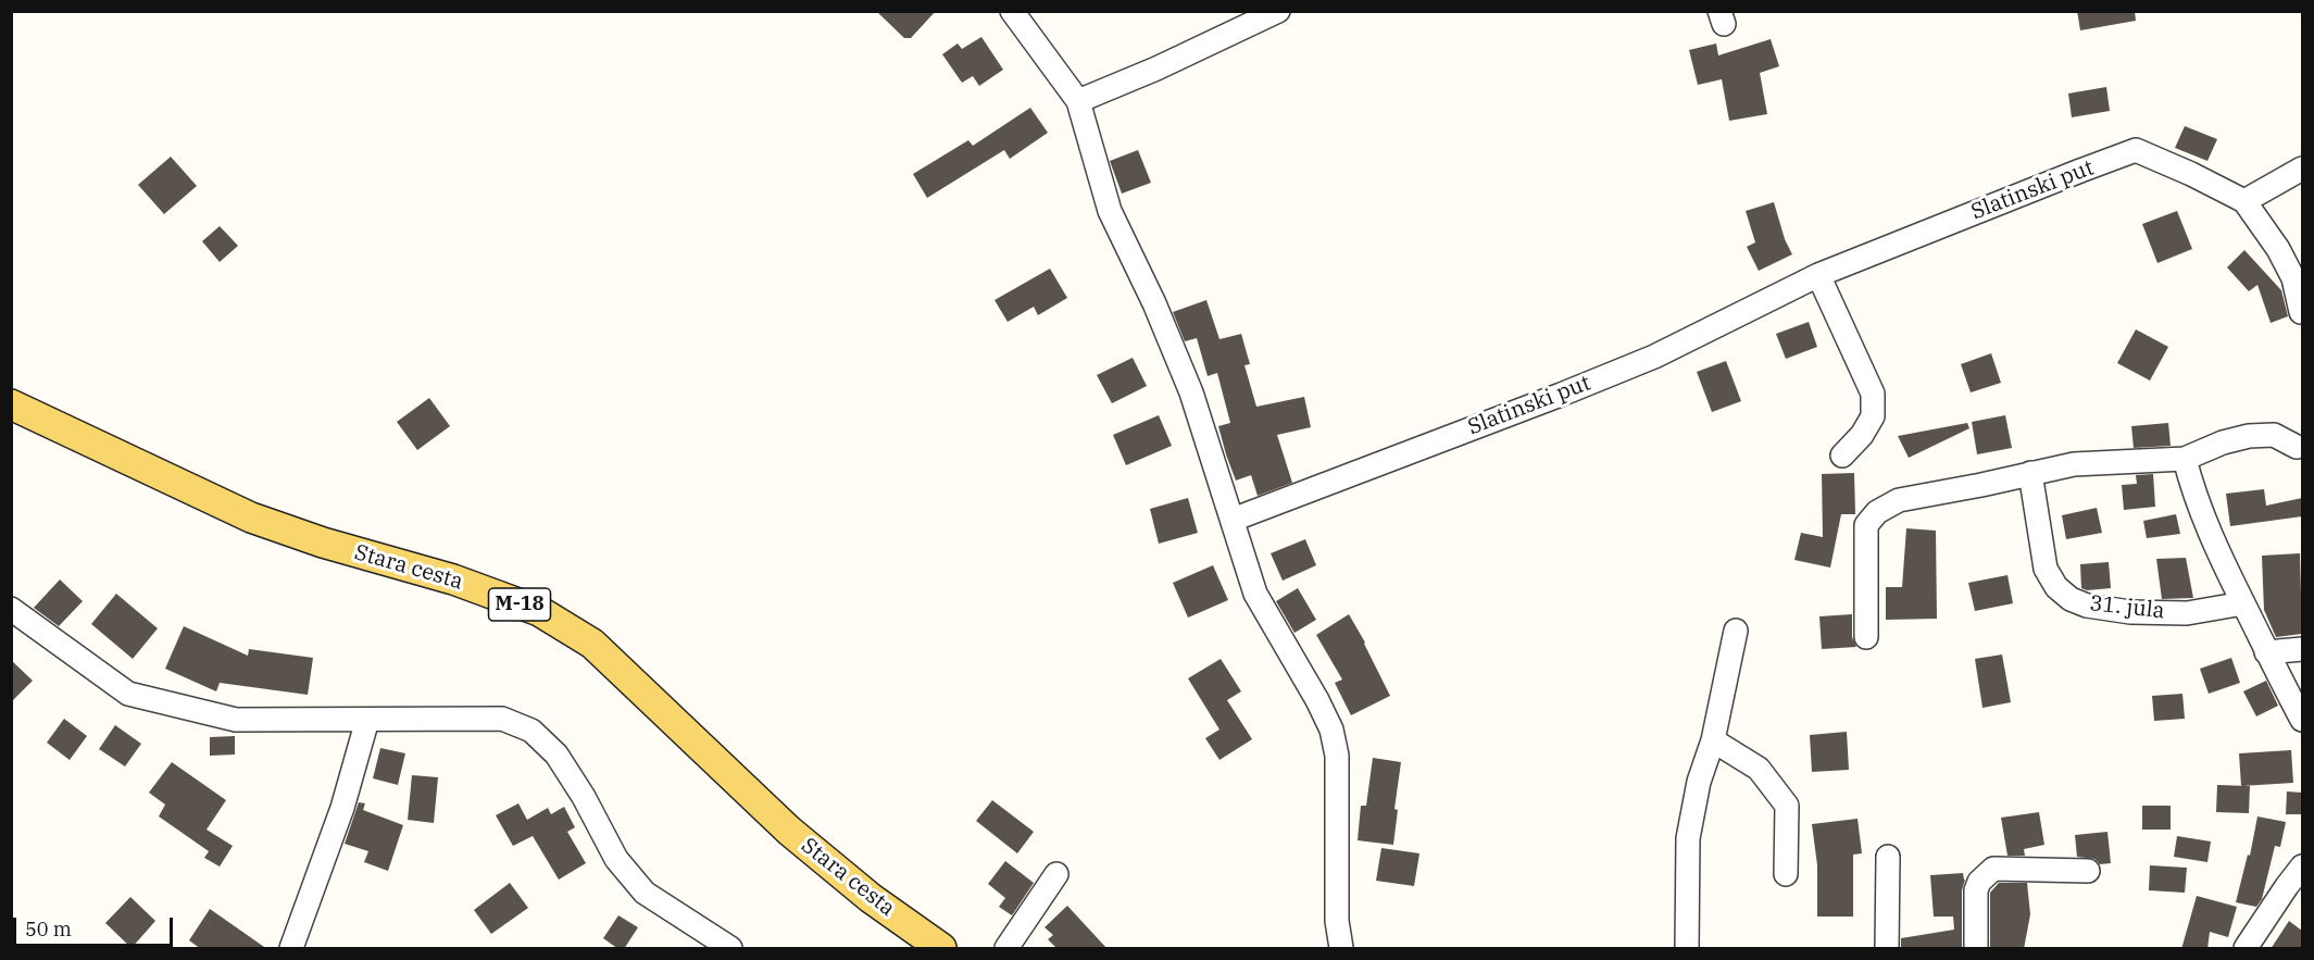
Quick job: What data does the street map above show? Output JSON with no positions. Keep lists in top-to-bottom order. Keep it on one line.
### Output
{"streets":{"main road":["Stara cesta","M-18"],"street":["Slatinski put","31. jula"]},"scale_bar":"50 m"}
